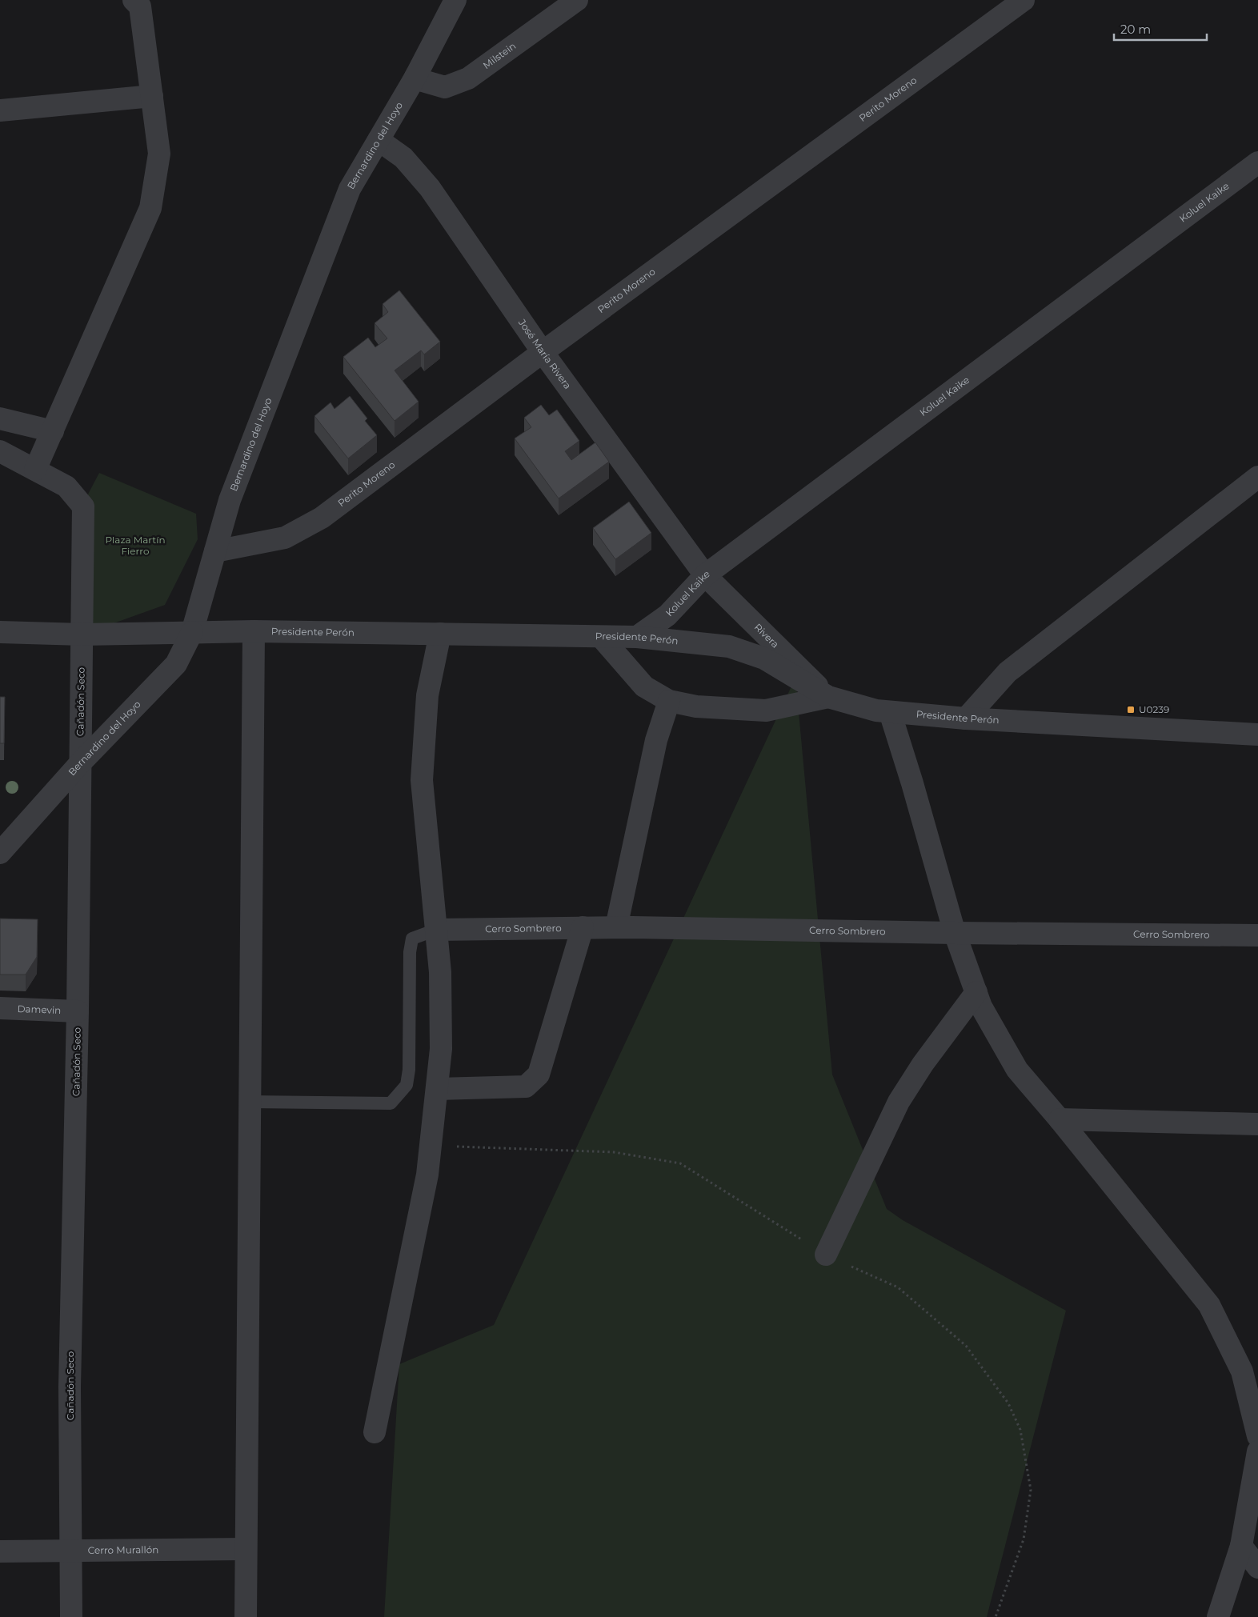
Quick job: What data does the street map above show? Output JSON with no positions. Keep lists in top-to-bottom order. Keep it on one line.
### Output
{"streets":{"street":["Milstein","Perito Moreno","Bernardino del Hoyo","Koluel Kaike","José María Rivera","Presidente Perón","Rivera","Cañadón Seco","Cerro Sombrero","Damevin","Cerro Murallón"]},"crossings":[["Milstein","Bernardino del Hoyo"],["Perito Moreno","Bernardino del Hoyo"],["Perito Moreno","José María Rivera"],["Bernardino del Hoyo","José María Rivera"],["Bernardino del Hoyo","Presidente Perón"],["Bernardino del Hoyo","Cañadón Seco"],["Koluel Kaike","José María Rivera"],["Koluel Kaike","Presidente Perón"],["Koluel Kaike","Rivera"],["José María Rivera","Rivera"],["Presidente Perón","Rivera"],["Presidente Perón","Cañadón Seco"],["Cañadón Seco","Damevin"],["Cañadón Seco","Cerro Murallón"]],"parks":["Plaza Martín Fierro"],"places":{"transit":["U0239"]},"scale_bar":"20 m"}
